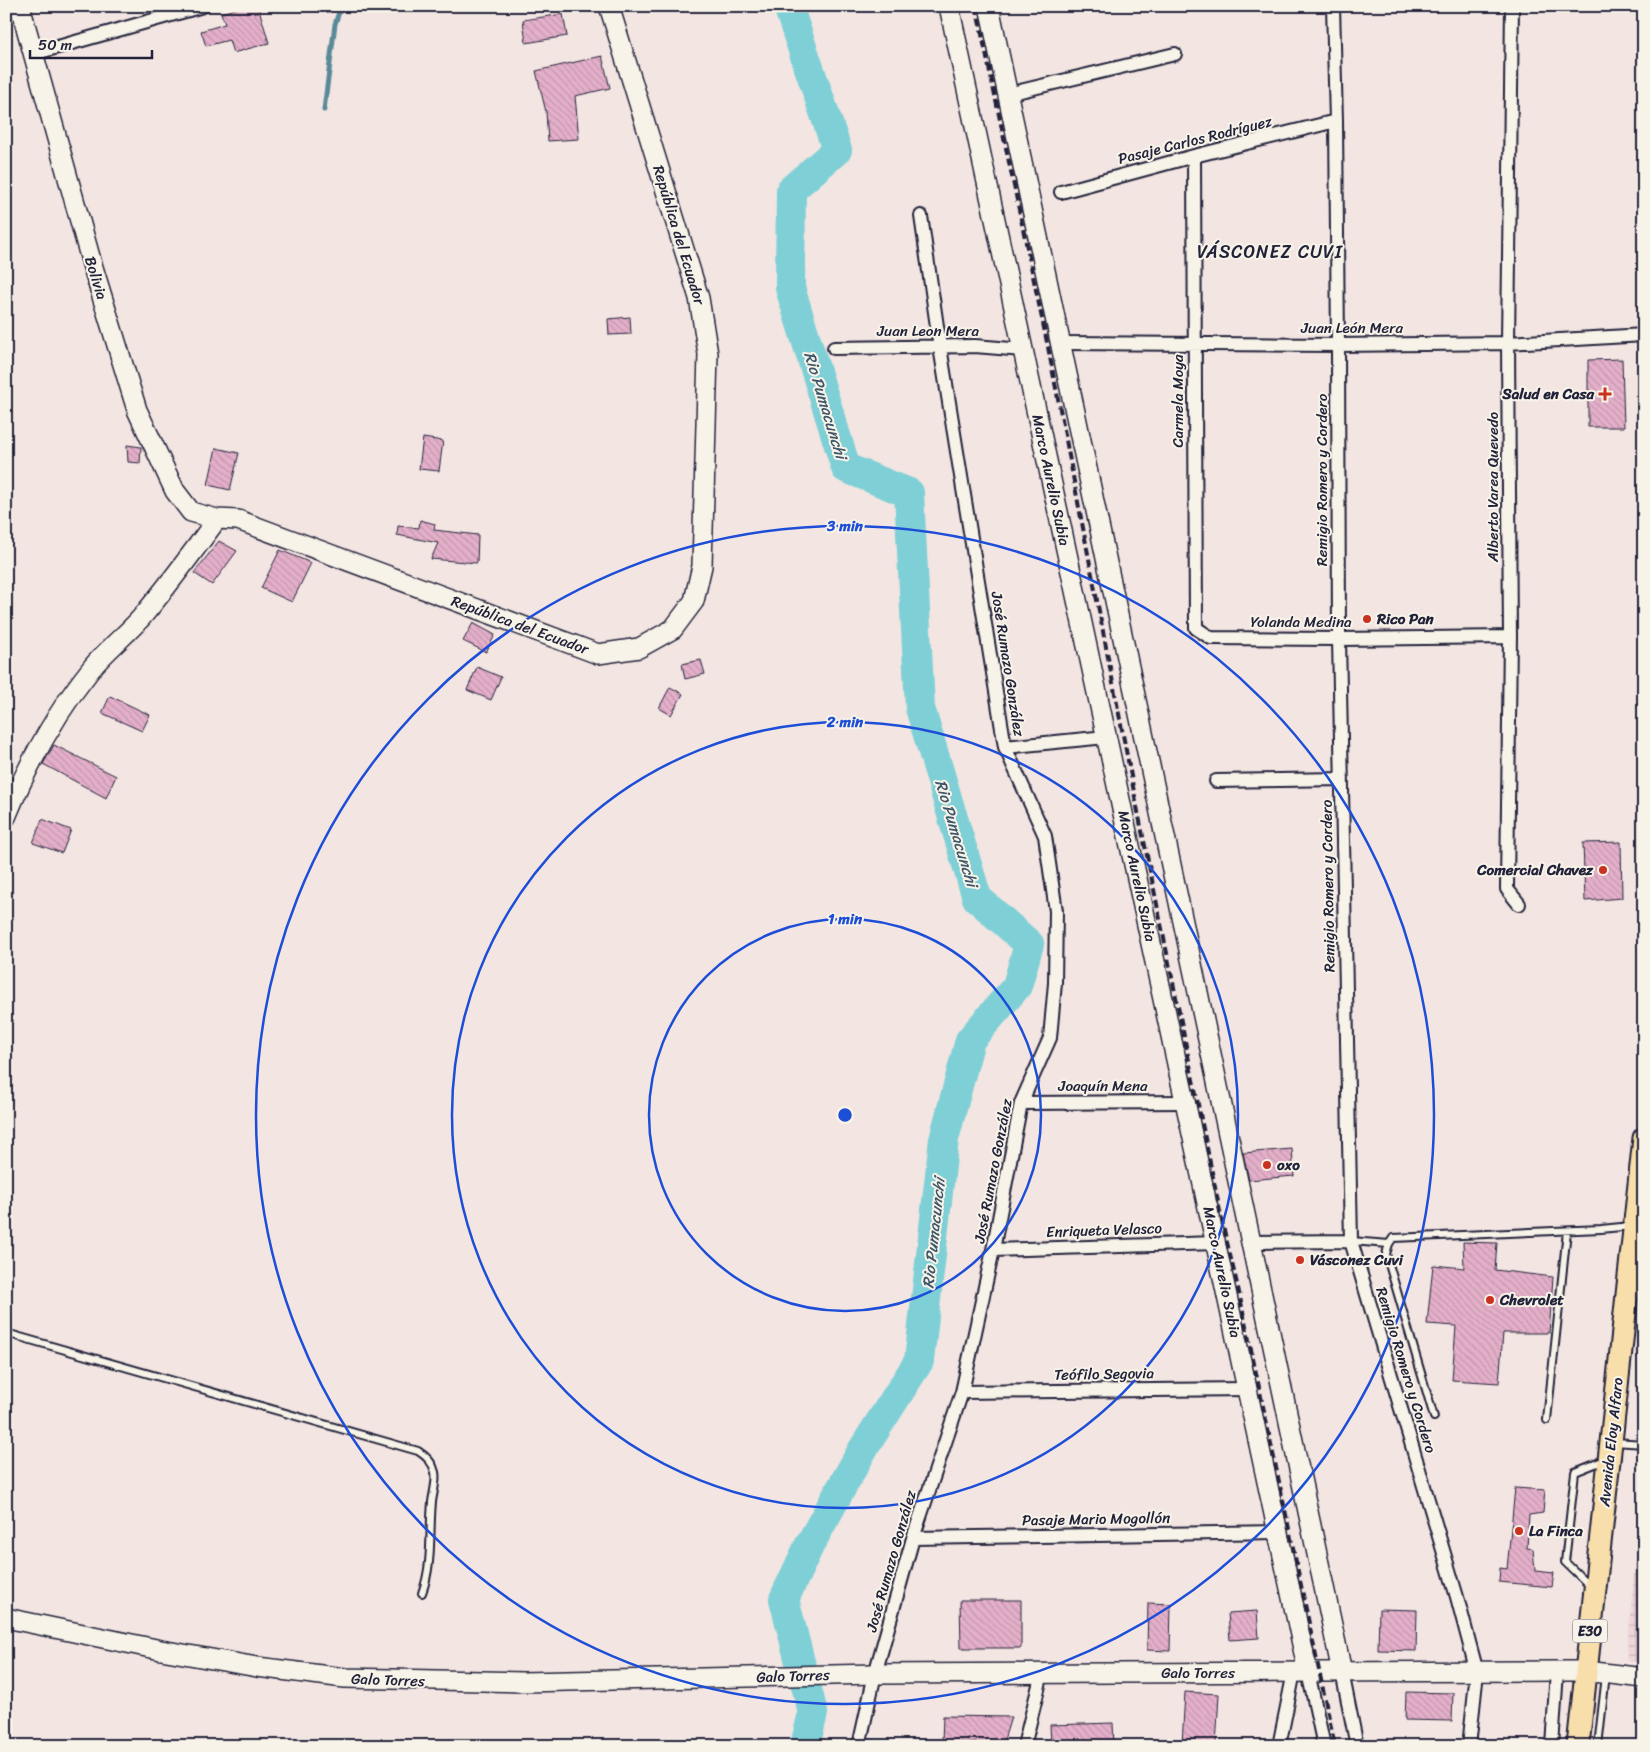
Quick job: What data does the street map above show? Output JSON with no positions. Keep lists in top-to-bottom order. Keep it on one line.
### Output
{"streets":{"main road":["República del Ecuador","Bolivia","Marco Aurelio Subia","Avenida Eloy Alfaro","E30","Galo Torres"],"street":["Pasaje Carlos Rodríguez","Juan León Mera","Juan Leon Mera","Carmela Moya","Remigio Romero y Cordero","Alberto Varea Quevedo","Yolanda Medina","José Rumazo González","Joaquín Mena","Enriqueta Velasco","Teófilo Segovia","Pasaje Mario Mogollón"]},"crossings":[["Pasaje Carlos Rodríguez","Carmela Moya"],["Pasaje Carlos Rodríguez","Remigio Romero y Cordero"],["República del Ecuador","Bolivia"],["Juan León Mera","Carmela Moya"],["Juan León Mera","Remigio Romero y Cordero"],["Juan León Mera","Alberto Varea Quevedo"],["Juan Leon Mera","Marco Aurelio Subia"],["Juan Leon Mera","José Rumazo González"],["Carmela Moya","Yolanda Medina"],["Marco Aurelio Subia","Joaquín Mena"],["Marco Aurelio Subia","Enriqueta Velasco"],["Marco Aurelio Subia","Teófilo Segovia"],["Marco Aurelio Subia","Pasaje Mario Mogollón"],["Marco Aurelio Subia","Galo Torres"],["Remigio Romero y Cordero","Yolanda Medina"],["Remigio Romero y Cordero","Galo Torres"],["Alberto Varea Quevedo","Yolanda Medina"],["José Rumazo González","Joaquín Mena"],["José Rumazo González","Enriqueta Velasco"],["José Rumazo González","Teófilo Segovia"],["José Rumazo González","Pasaje Mario Mogollón"],["José Rumazo González","Galo Torres"],["Avenida Eloy Alfaro","Galo Torres"]],"districts":["VÁSCONEZ CUVI"],"water":["Rio Pumacunchi"],"places":{"health":["Salud en Casa"],"other":["Rico Pan","Comercial Chavez","oxo","Vásconez Cuvi","Chevrolet","La Finca"]},"scale_bar":"50 m","rings":["3 min","2 min","1 min"]}
